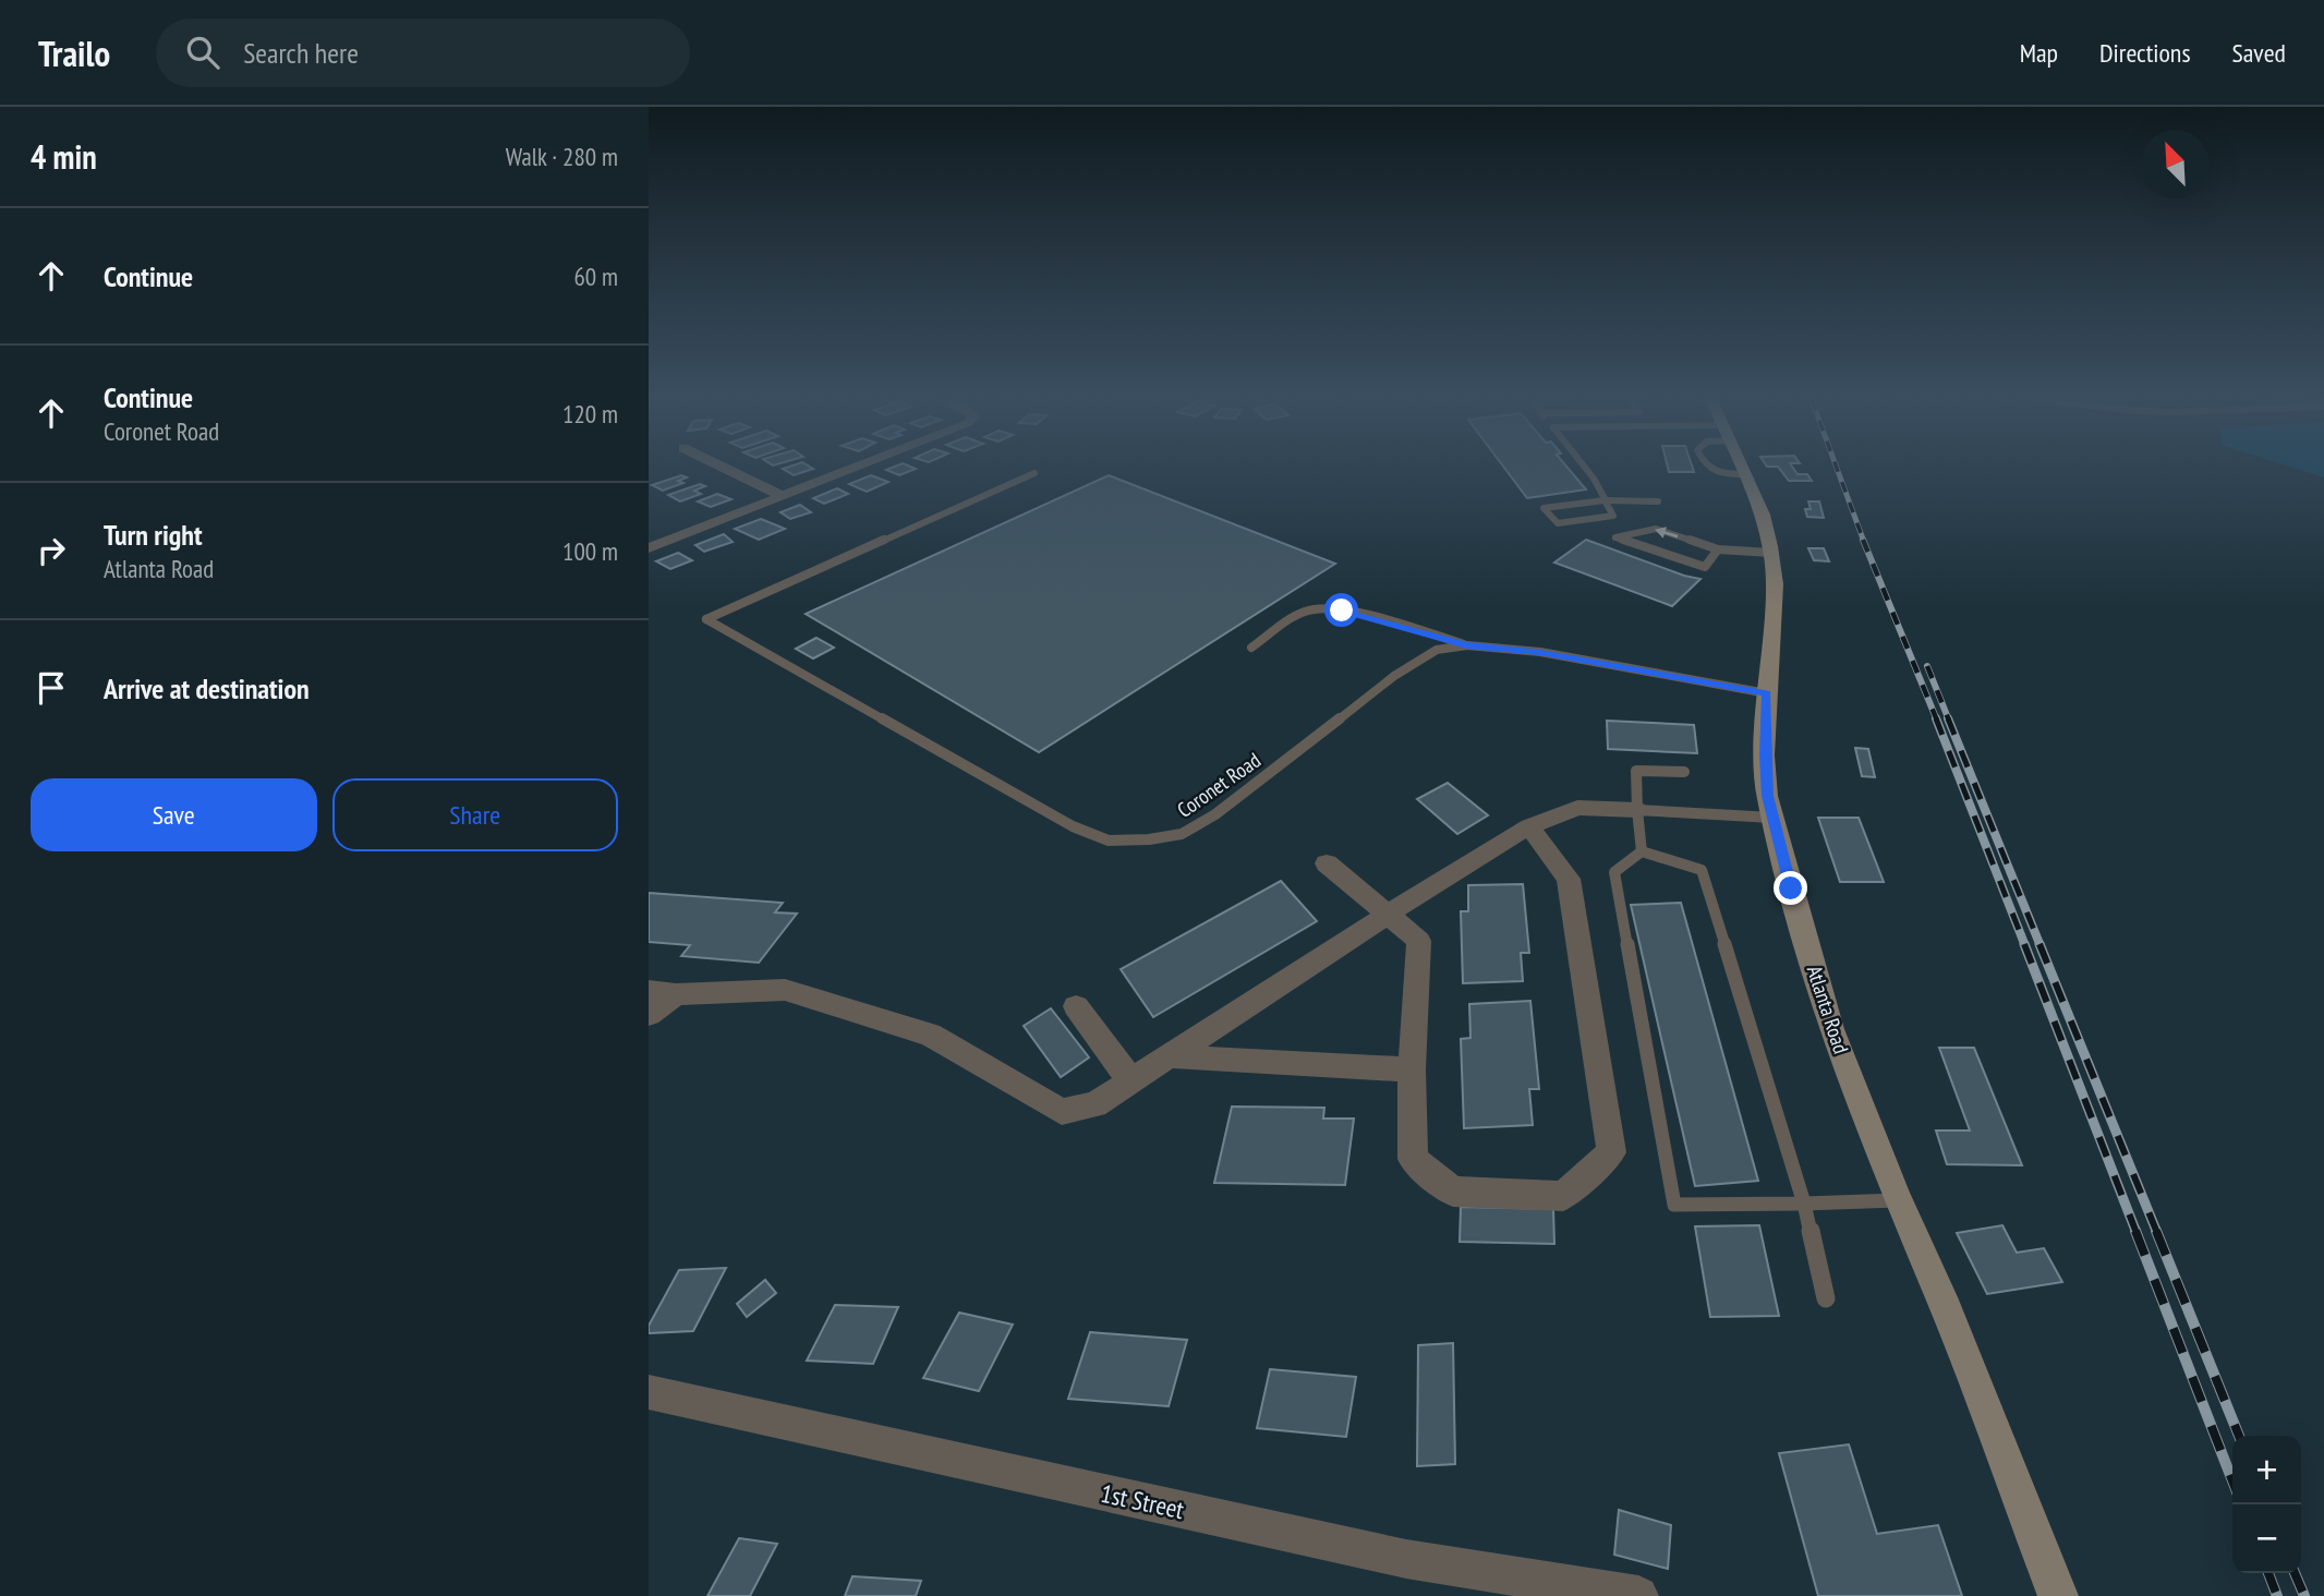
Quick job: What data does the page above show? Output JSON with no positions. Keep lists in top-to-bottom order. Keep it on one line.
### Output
{"streets":{"main road":["Atlanta Road"],"street":["1st Street"],"lane":["Coronet Road"]},"crossings":[["Coronet Road","Atlanta Road"]],"north":"top left","page":{"header":"Trailo","search":"Search here","nav":["Map","Directions","Saved"],"heading":["4 min","Walk · 280 m"],"list":[["Continue","60 m"],["Continue","Coronet Road","120 m"],["Turn right","Atlanta Road","100 m"],"Arrive at destination"],"buttons":["Save","Share"],"map_buttons":["+","−"]}}
